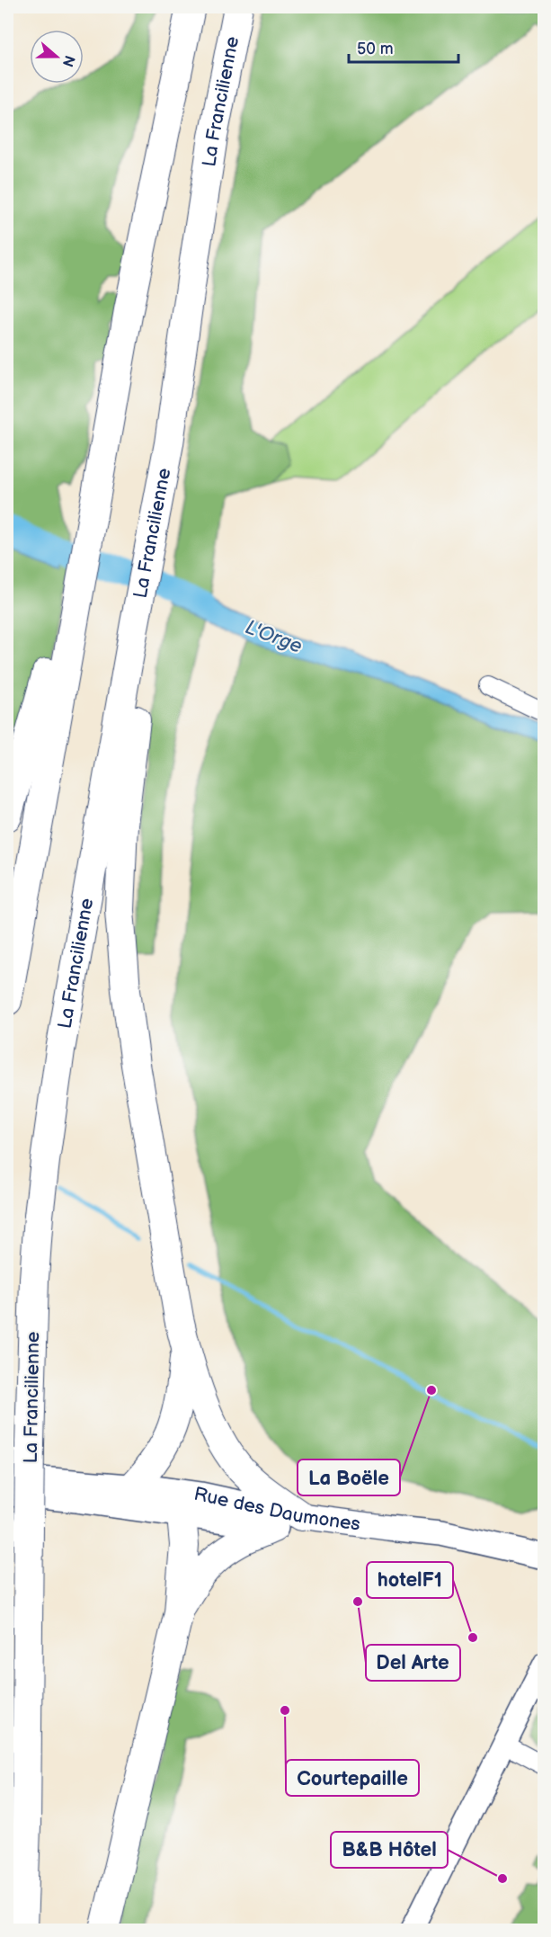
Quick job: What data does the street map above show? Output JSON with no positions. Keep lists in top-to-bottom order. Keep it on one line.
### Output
{"streets":{"highway":["La Francilienne"],"main road":["Rue des Daumones"]},"water":["L'Orge"],"places":["La Boële","Del Arte","hotelF1","Courtepaille","B&B Hôtel"],"scale_bar":"50 m","north":"right"}
